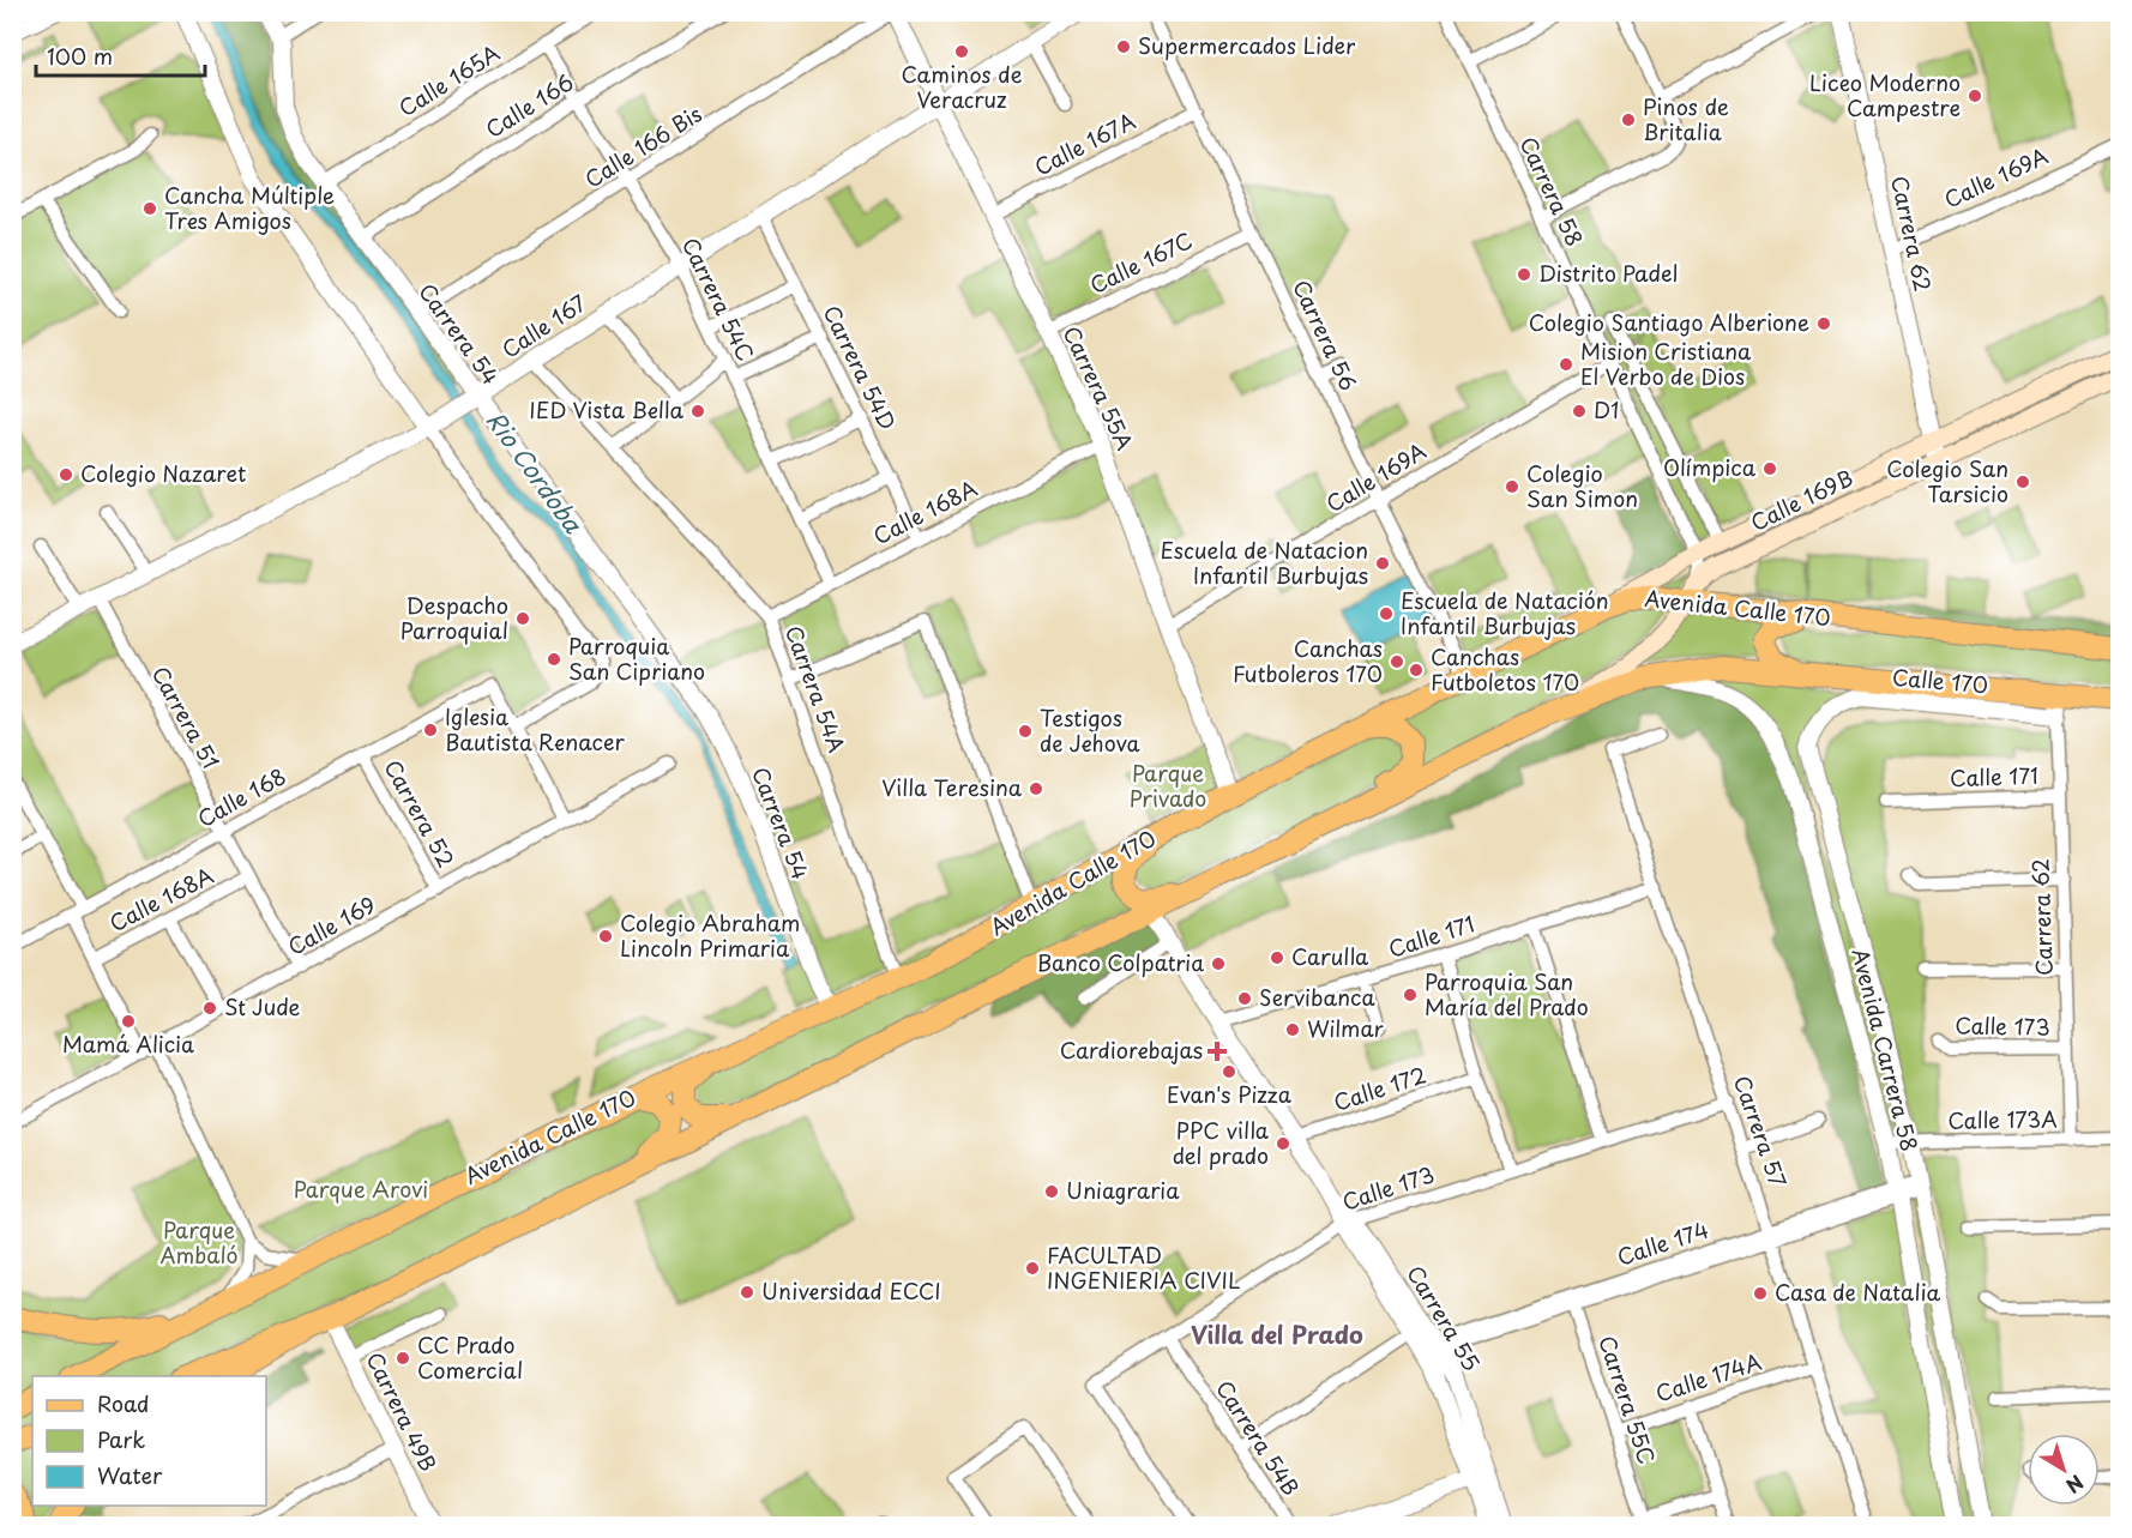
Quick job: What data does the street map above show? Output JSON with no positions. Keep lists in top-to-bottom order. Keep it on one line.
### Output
{"streets":{"main road":["Calle 169B","Avenida Calle 170"],"street":["Calle 165A","Calle 166","Calle 167A","Calle 166 Bis","Calle 169A","Carrera 58","Carrera 62","Calle 167C","Carrera 54C","Calle 167","Carrera 54","Carrera 56","Carrera 54D","Carrera 55A","Calle 168A","Calle 170","Carrera 54A","Carrera 51","Calle 171","Calle 168","Carrera 52","Calle 169","Calle 173","Avenida Carrera 58","Calle 172","Calle 173A","Carrera 57","Calle 174","Carrera 55","Calle 174A","Carrera 55C","Carrera 49B","Carrera 54B"]},"crossings":[["Calle 165A","Carrera 54C"],["Calle 165A","Carrera 54"],["Calle 166","Carrera 54C"],["Calle 166","Carrera 54"],["Calle 167A","Carrera 56"],["Calle 167A","Carrera 55A"],["Calle 166 Bis","Carrera 54C"],["Calle 166 Bis","Carrera 54"],["Calle 166 Bis","Carrera 55A"],["Calle 169A","Carrera 58"],["Calle 169A","Carrera 62"],["Calle 169A","Carrera 56"],["Calle 169A","Carrera 55A"],["Carrera 58","Calle 169B"],["Carrera 58","Avenida Calle 170"],["Carrera 62","Calle 169B"],["Carrera 62","Calle 170"],["Carrera 62","Calle 171"],["Carrera 62","Calle 173"],["Carrera 62","Calle 173A"],["Calle 167C","Carrera 56"],["Calle 167C","Carrera 55A"],["Carrera 54C","Calle 167"],["Carrera 54C","Calle 168A"],["Calle 167","Carrera 54"],["Calle 167","Carrera 54D"],["Calle 167","Carrera 55A"],["Calle 167","Carrera 54A"],["Calle 167","Carrera 51"],["Carrera 54","Avenida Calle 170"],["Carrera 56","Avenida Calle 170"],["Carrera 54D","Calle 168A"],["Carrera 55A","Calle 168A"],["Carrera 55A","Avenida Calle 170"],["Calle 169B","Avenida Calle 170"],["Calle 168A","Carrera 54A"],["Calle 168A","Carrera 51"],["Avenida Calle 170","Carrera 54A"],["Calle 170","Avenida Carrera 58"],["Carrera 51","Calle 168"],["Carrera 51","Calle 169"],["Calle 171","Carrera 57"],["Calle 171","Carrera 55"],["Calle 168","Carrera 52"],["Carrera 52","Calle 169"],["Calle 173","Carrera 57"],["Calle 173","Carrera 55"],["Calle 173","Carrera 54B"],["Avenida Carrera 58","Calle 173A"],["Avenida Carrera 58","Calle 174"],["Calle 172","Carrera 55"],["Carrera 57","Calle 174"],["Carrera 57","Calle 174A"],["Calle 174","Carrera 55"],["Calle 174","Carrera 55C"],["Calle 174A","Carrera 55C"]],"districts":["Villa del Prado"],"water":["Rio Cordoba"],"parks":["Parque Privado","Parque Arovi","Parque Ambaló"],"places":{"other":["Supermercados Lider","Caminos de Veracruz","Liceo Moderno Campestre","Pinos de Britalia","Cancha Múltiple Tres Amigos","Distrito Padel","Colegio Santiago Alberione","Mision Cristiana El Verbo de Dios","IED Vista Bella","D1","Olímpica","Colegio Nazaret","Colegio San Tarsicio","Colegio San Simon","Escuela de Natacion Infantil Burbujas","Escuela de Natación Infantil Burbujas","Despacho Parroquial","Parroquia San Cipriano","Canchas Futboleros 170","Canchas Futboletos 170","Iglesia Bautista Renacer","Testigos de Jehova","Villa Teresina","Colegio Abraham Lincoln Primaria","Carulla","Banco Colpatria","Parroquia San María del Prado","Servibanca","St Jude","Mamá Alicia","Wilmar","Evan's Pizza","PPC villa del prado","Uniagraria","FACULTAD INGENIERIA CIVIL","Universidad ECCI","Casa de Natalia","CC Prado Comercial"],"health":["Cardiorebajas"]},"legend":["Road","Park","Water"],"scale_bar":"100 m","north":"bottom right"}
